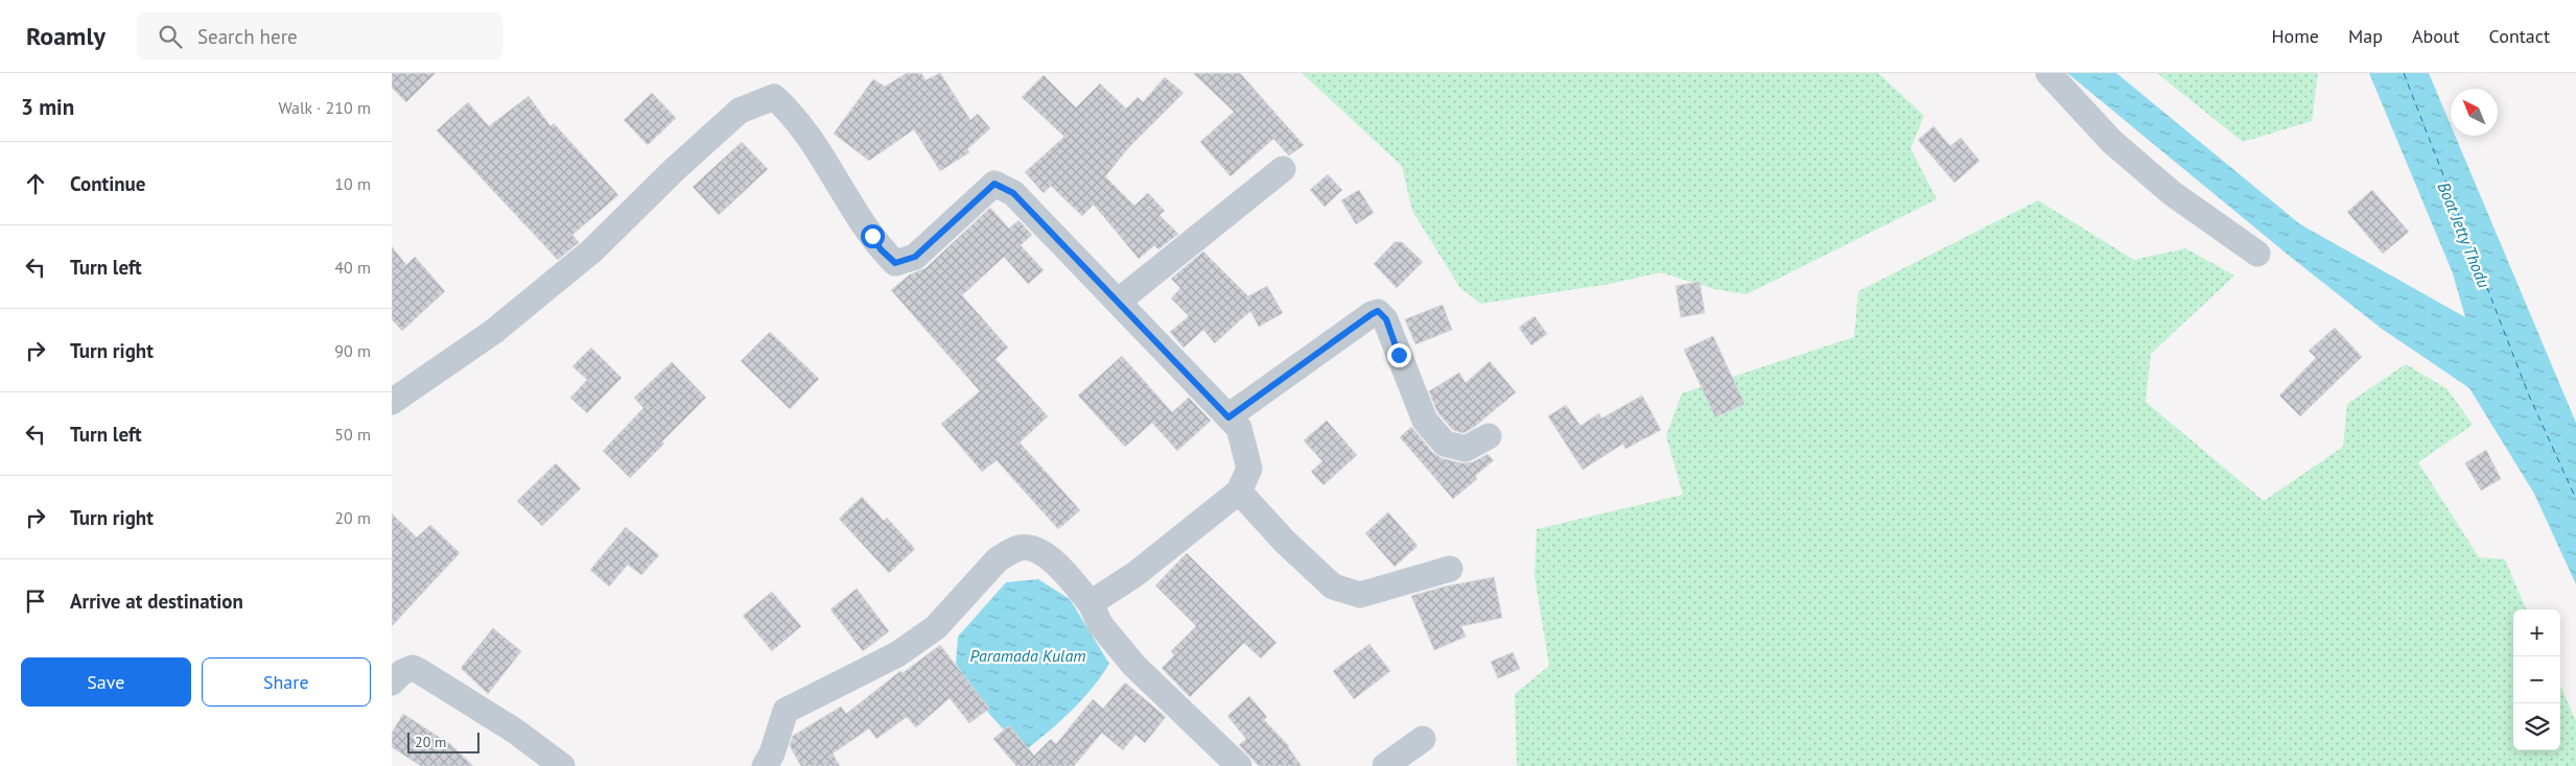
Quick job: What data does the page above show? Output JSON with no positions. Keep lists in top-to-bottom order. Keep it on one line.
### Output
{"water":["Boat Jetty Thodu","Paramada Kulam"],"scale_bar":"20 m","north":"top left","page":{"header":"Roamly","search":"Search here","nav":["Home","Map","About","Contact"],"heading":["3 min","Walk · 210 m"],"list":[["Continue","10 m"],["Turn left","40 m"],["Turn right","90 m"],["Turn left","50 m"],["Turn right","20 m"],"Arrive at destination"],"map_buttons":["+","−"],"buttons":["Save","Share"],"scale":"20 m"}}
